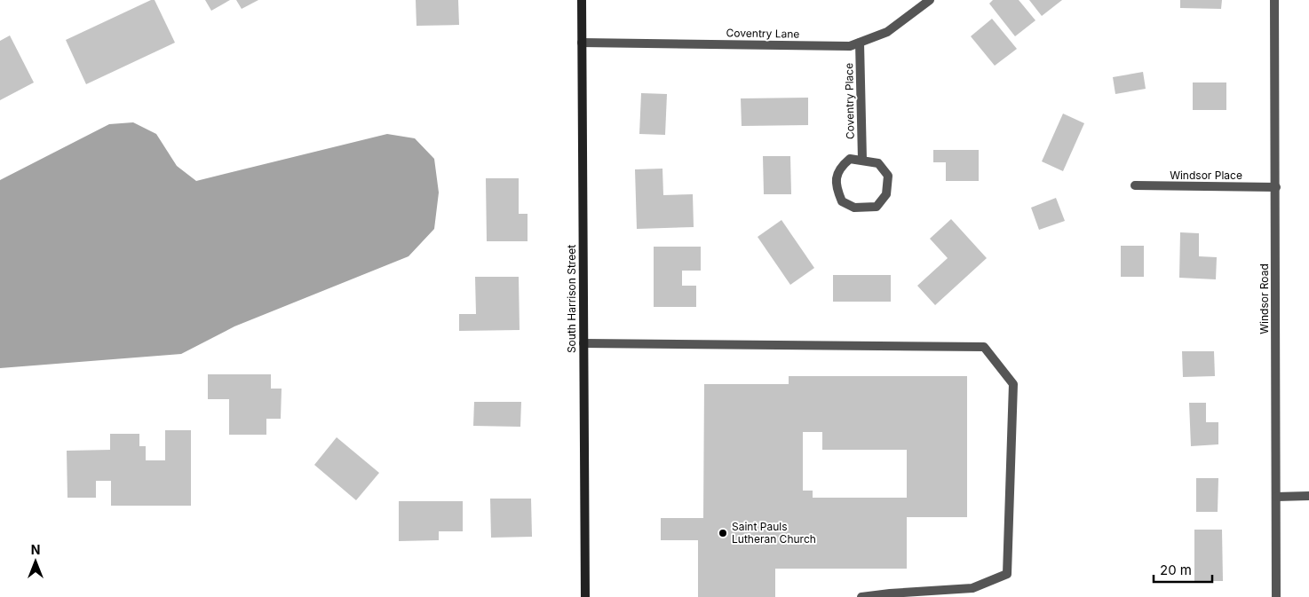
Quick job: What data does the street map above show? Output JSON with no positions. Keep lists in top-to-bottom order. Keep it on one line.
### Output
{"streets":{"main road":["South Harrison Street"],"street":["Coventry Lane","Coventry Place","Windsor Place","Windsor Road"]},"crossings":[["Coventry Lane","Coventry Place"],["Coventry Lane","South Harrison Street"],["Windsor Place","Windsor Road"]],"places":["Saint Pauls Lutheran Church"],"scale_bar":"20 m","north":"top"}
